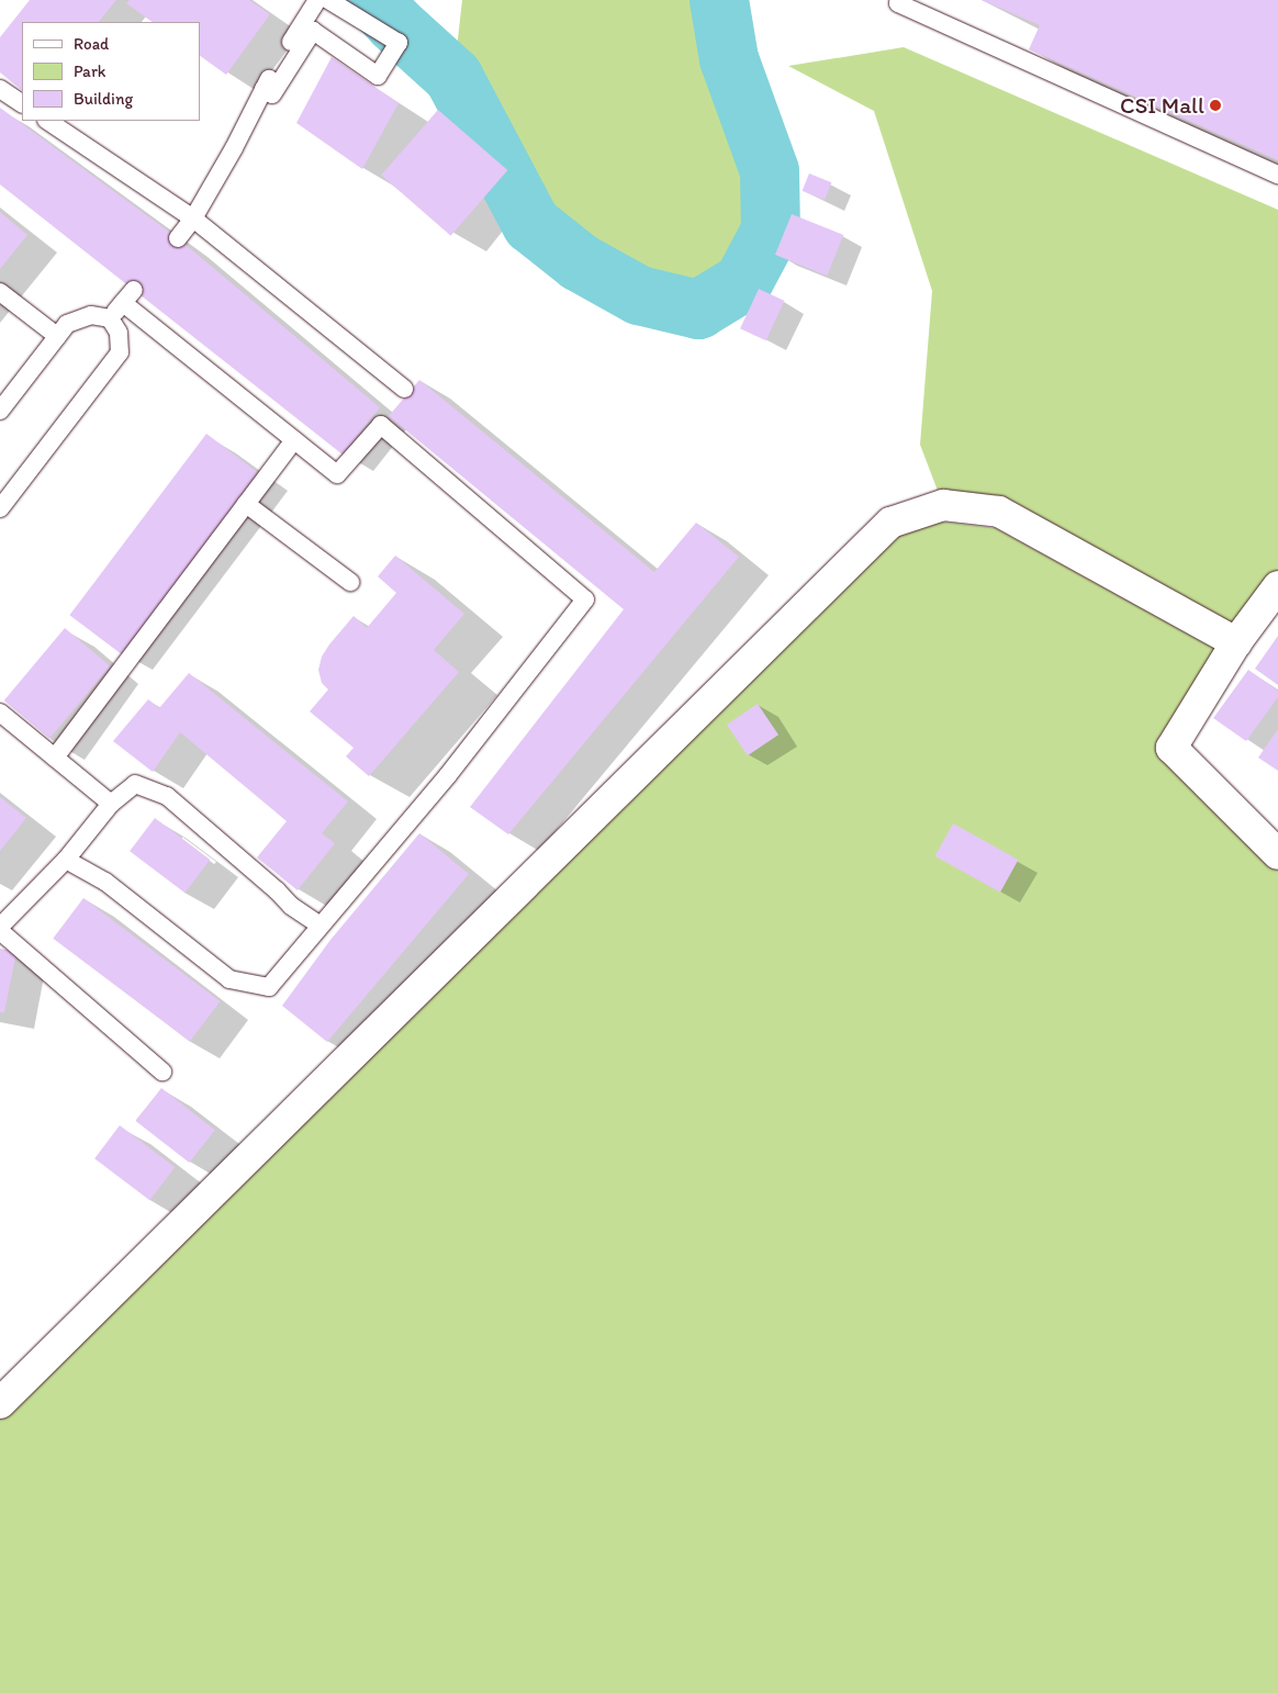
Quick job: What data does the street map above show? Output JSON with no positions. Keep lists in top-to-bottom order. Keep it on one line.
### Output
{"places":["CSI Mall"],"legend":["Road","Park","Building"]}
